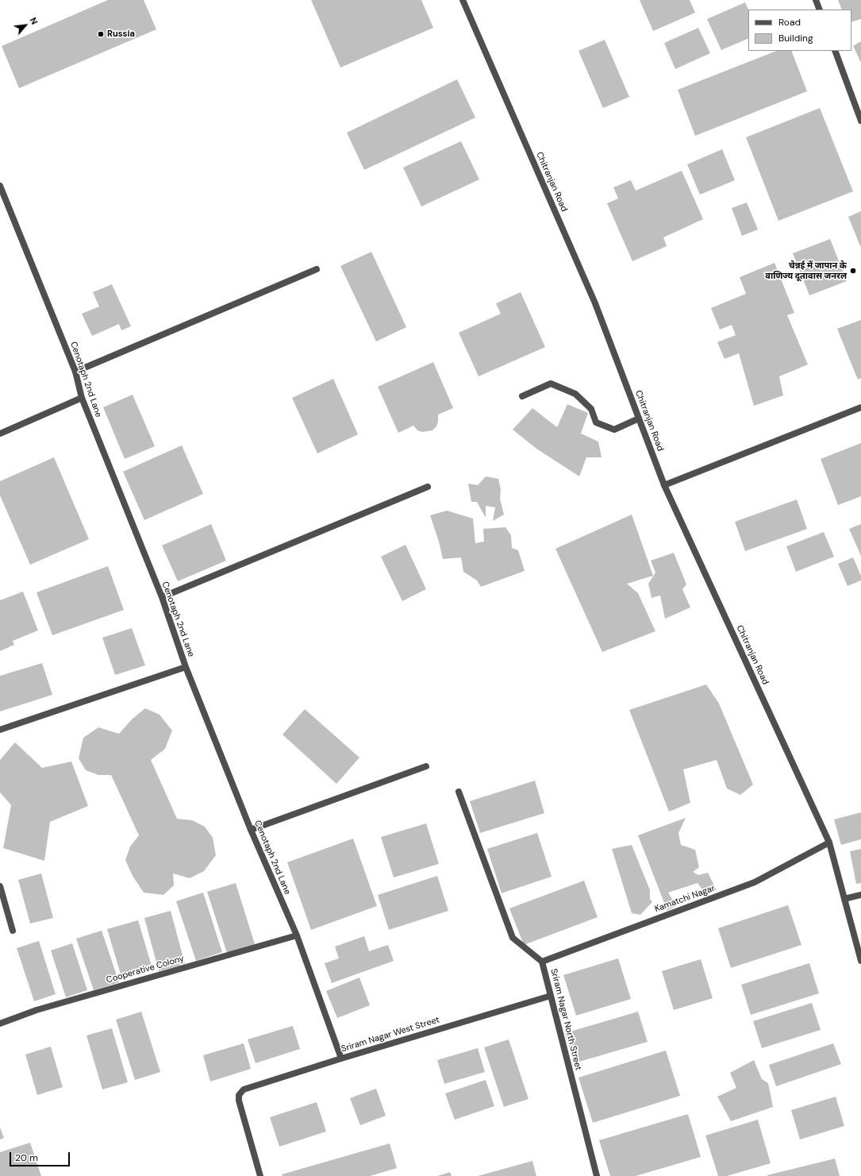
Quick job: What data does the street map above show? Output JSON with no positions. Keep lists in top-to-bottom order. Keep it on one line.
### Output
{"streets":{"street":["Chitranjan Road","Cenotaph 2nd Lane","Kamatchi Nagar","Cooperative Colony","Sriram Nagar North Street","Sriram Nagar West Street"]},"crossings":[["Chitranjan Road","Kamatchi Nagar"],["Cenotaph 2nd Lane","Cooperative Colony"],["Cenotaph 2nd Lane","Sriram Nagar West Street"],["Kamatchi Nagar","Sriram Nagar North Street"],["Sriram Nagar North Street","Sriram Nagar West Street"]],"places":["Russia","चेन्नई में जापान के वाणिज्य दूतावास जनरल"],"legend":["Road","Building"],"scale_bar":"20 m","north":"top right"}
